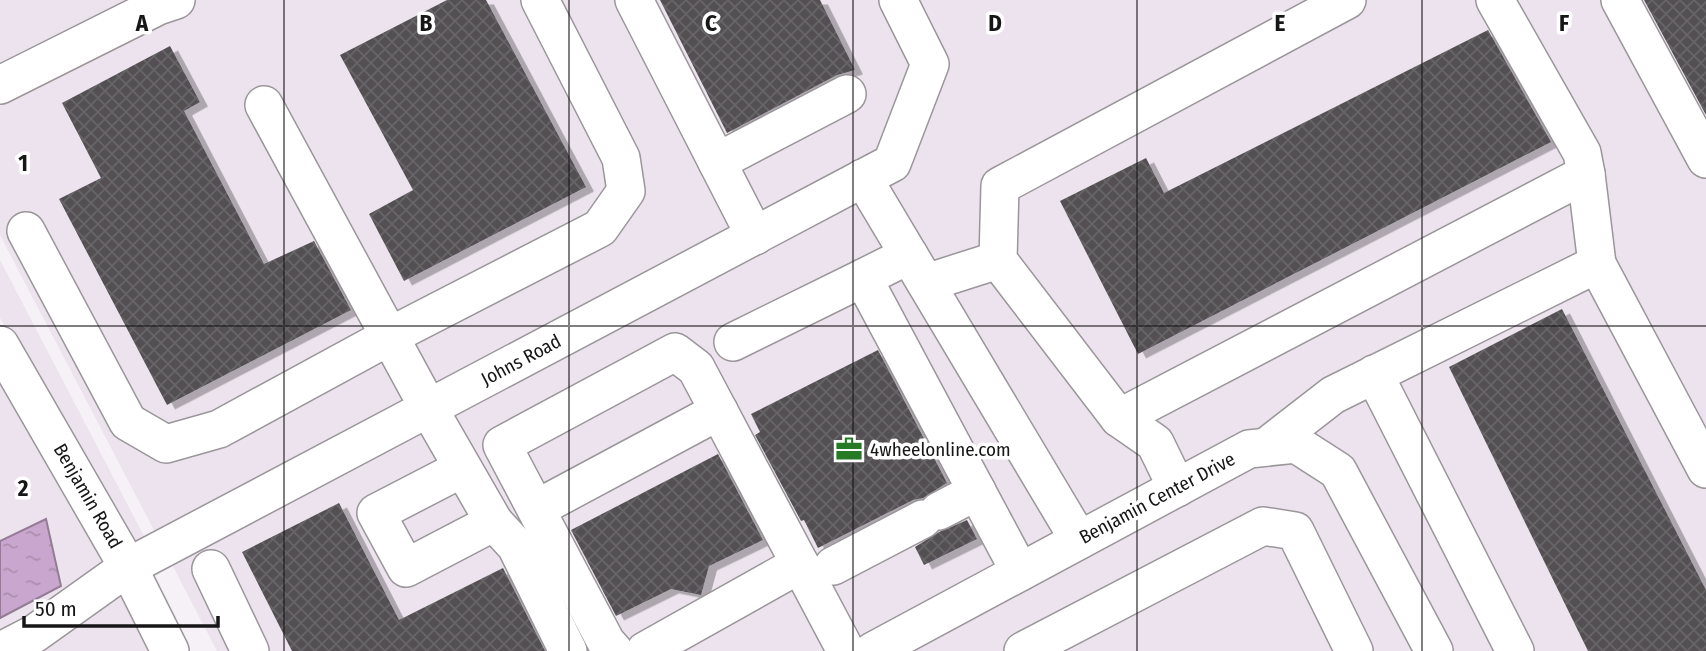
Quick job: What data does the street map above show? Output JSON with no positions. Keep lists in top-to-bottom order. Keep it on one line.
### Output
{"streets":{"street":["Johns Road","Benjamin Road","Benjamin Center Drive"]},"crossings":[["Johns Road","Benjamin Road"]],"places":{"office":["4wheelonline.com"]},"scale_bar":"50 m","grid":{"columns":["A","B","C","D","E","F"],"rows":["1","2"]}}
